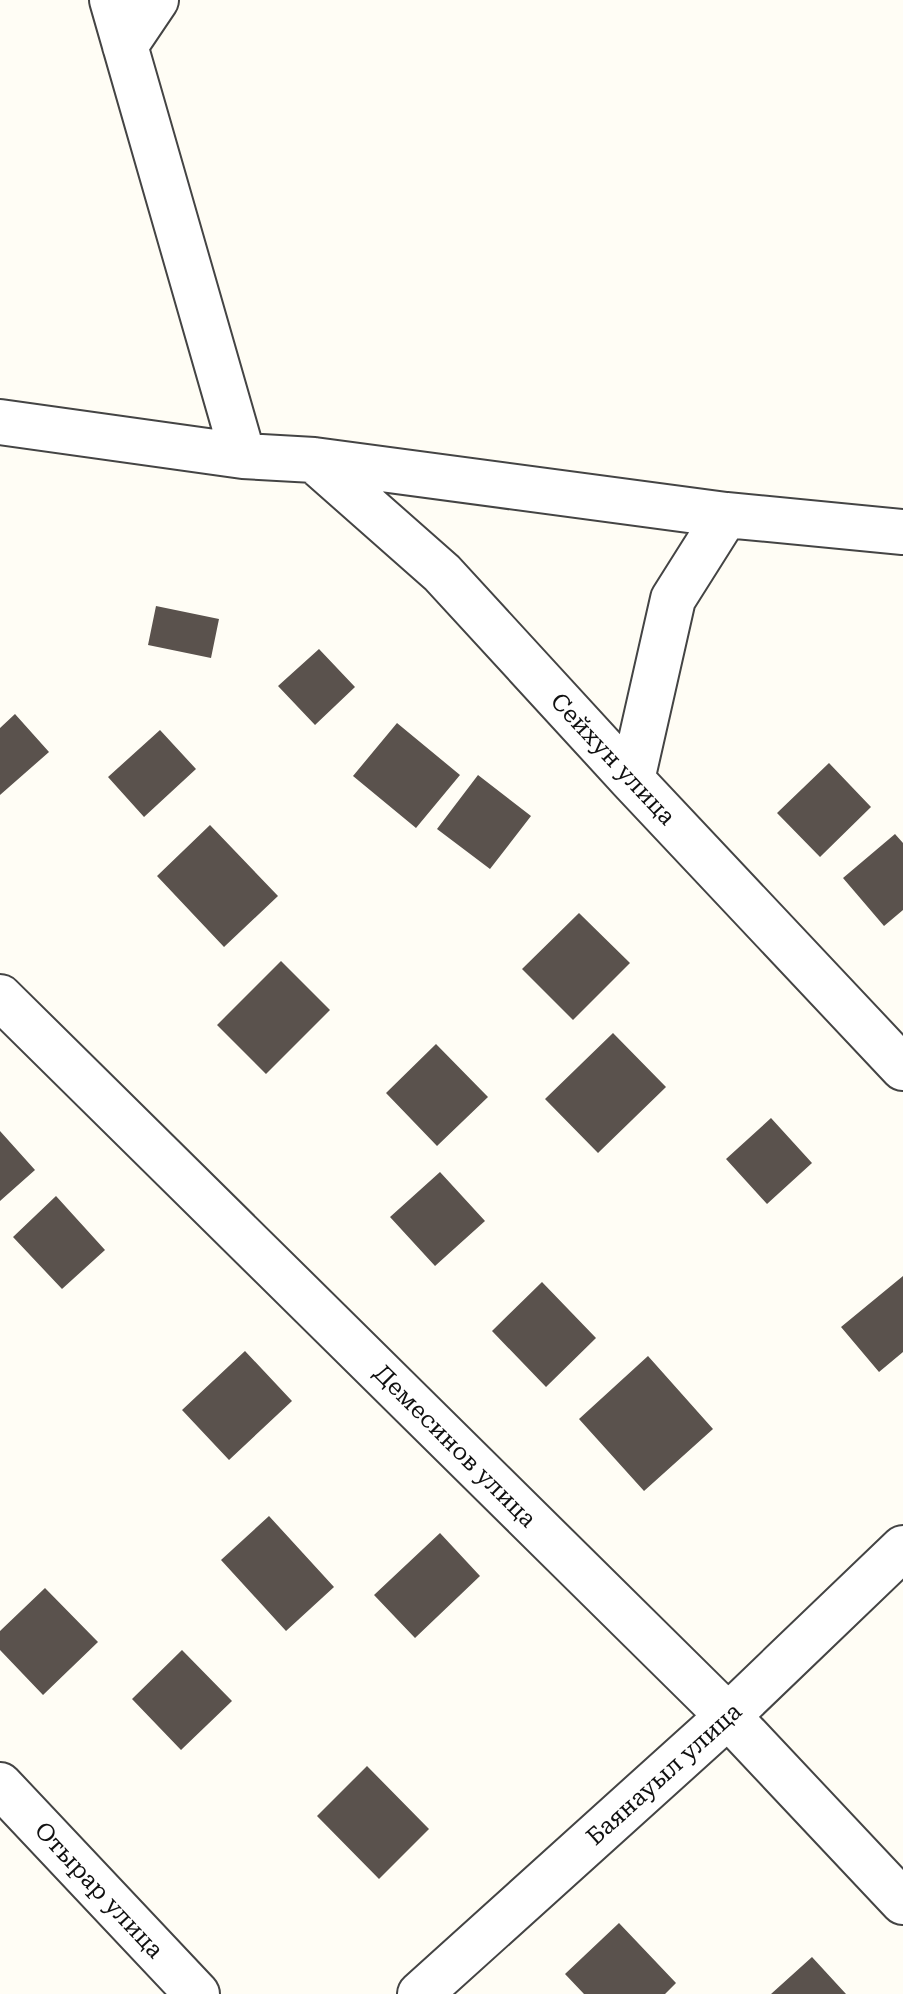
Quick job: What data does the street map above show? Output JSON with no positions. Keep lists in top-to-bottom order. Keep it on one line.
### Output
{"streets":{"street":["Сейхун улица","Демесинов улица","Баянауыл улица","Отырар улица"]},"crossings":[["Демесинов улица","Баянауыл улица"]]}
